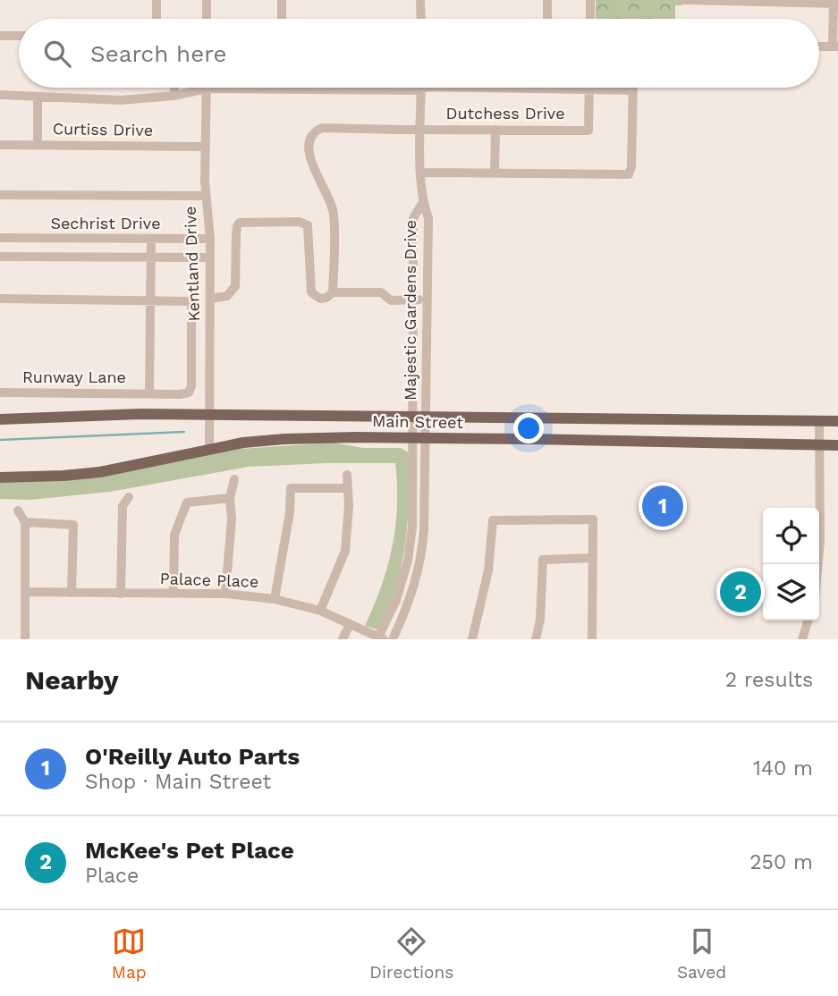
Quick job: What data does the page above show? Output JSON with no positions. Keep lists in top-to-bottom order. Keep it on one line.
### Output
{"streets":{"main road":["Main Street"],"street":["Dutchess Drive","Curtiss Drive","Sechrist Drive","Kentland Drive","Majestic Gardens Drive","Runway Lane","Palace Place"]},"crossings":[["Dutchess Drive","Majestic Gardens Drive"],["Curtiss Drive","Kentland Drive"],["Sechrist Drive","Kentland Drive"],["Kentland Drive","Main Street"],["Majestic Gardens Drive","Main Street"],["Majestic Gardens Drive","Palace Place"]],"page":{"search":"Search here","pins":["1","2"],"heading":["Nearby","2 results"],"list":[{"mark":"1","name":"O'Reilly Auto Parts","note":"Shop · Main Street","value":"140 m"},{"mark":"2","name":"McKee's Pet Place","note":"Place","value":"250 m"}],"nav":["Map","Directions","Saved"]}}
